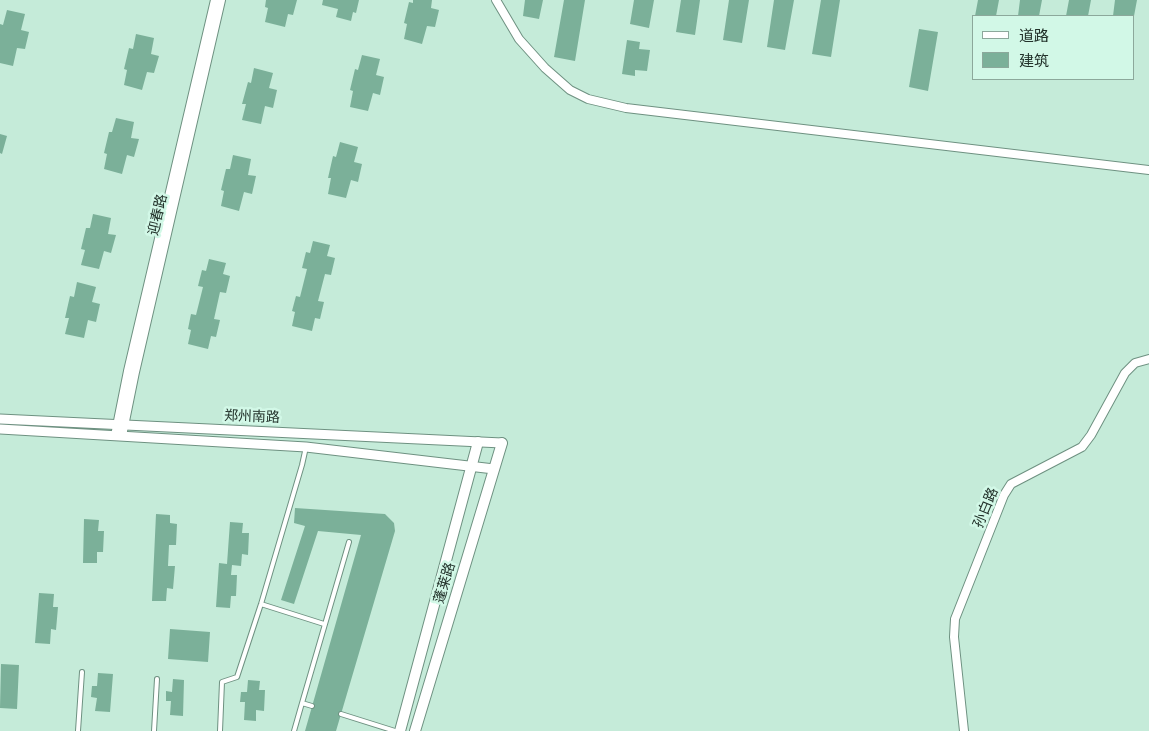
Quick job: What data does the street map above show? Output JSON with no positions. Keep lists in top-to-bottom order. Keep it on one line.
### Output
{"streets":{"main road":["蓬莱路"],"street":["迎春路","郑州南路","孙白路"]},"crossings":[["迎春路","郑州南路"],["郑州南路","蓬莱路"]],"legend":["道路","建筑"]}
